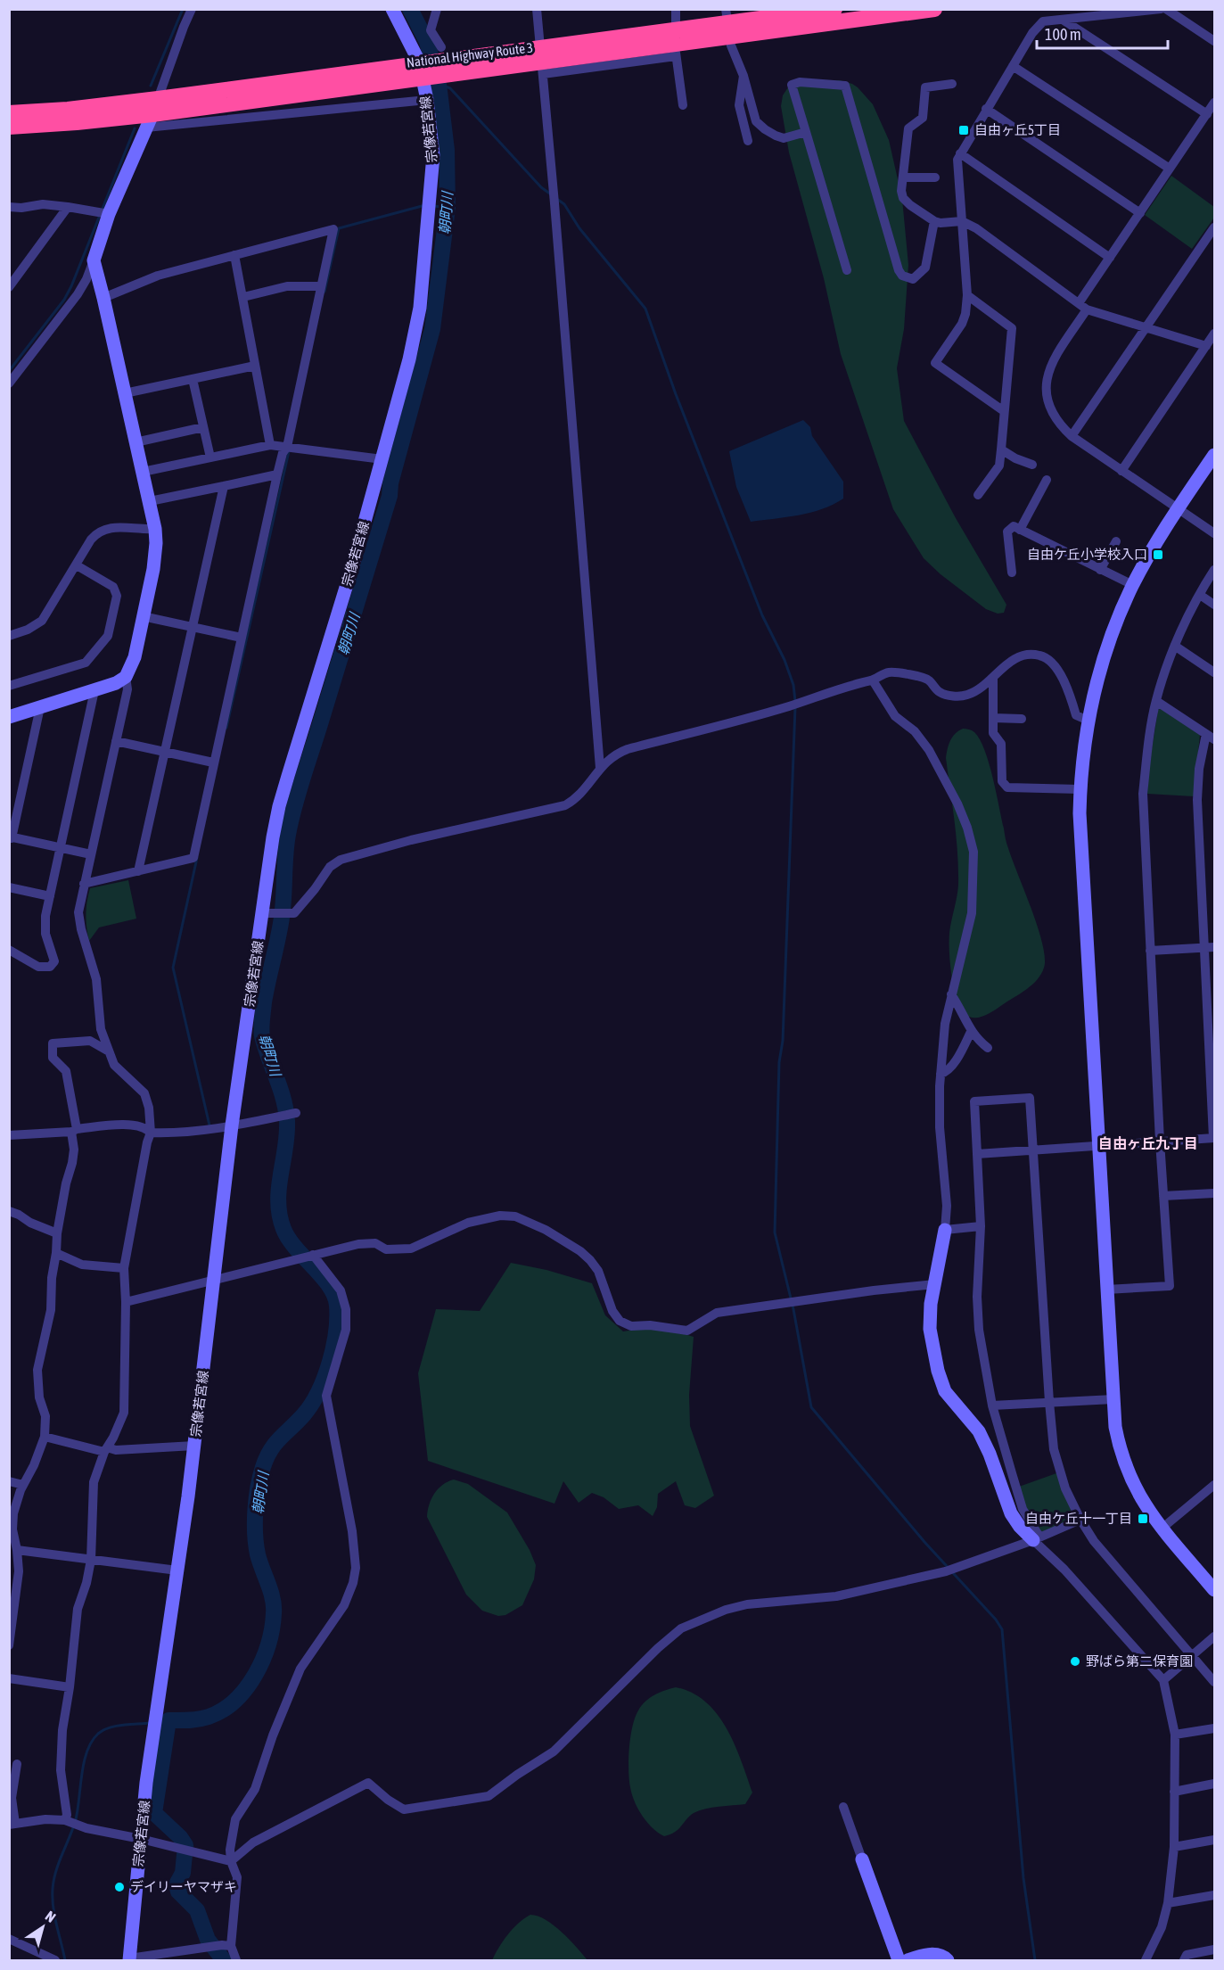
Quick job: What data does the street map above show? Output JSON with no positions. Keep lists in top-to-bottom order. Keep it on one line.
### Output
{"streets":{"highway":["National Highway Route 3"],"street":["宗像若宮線"]},"districts":["自由ヶ丘九丁目"],"water":["朝町川"],"places":{"transit":["自由ヶ丘5丁目","自由ケ丘小学校入口","自由ケ丘十一丁目"],"other":["野ばら第二保育園","デイリーヤマザキ"]},"scale_bar":"100 m","north":"top right"}
